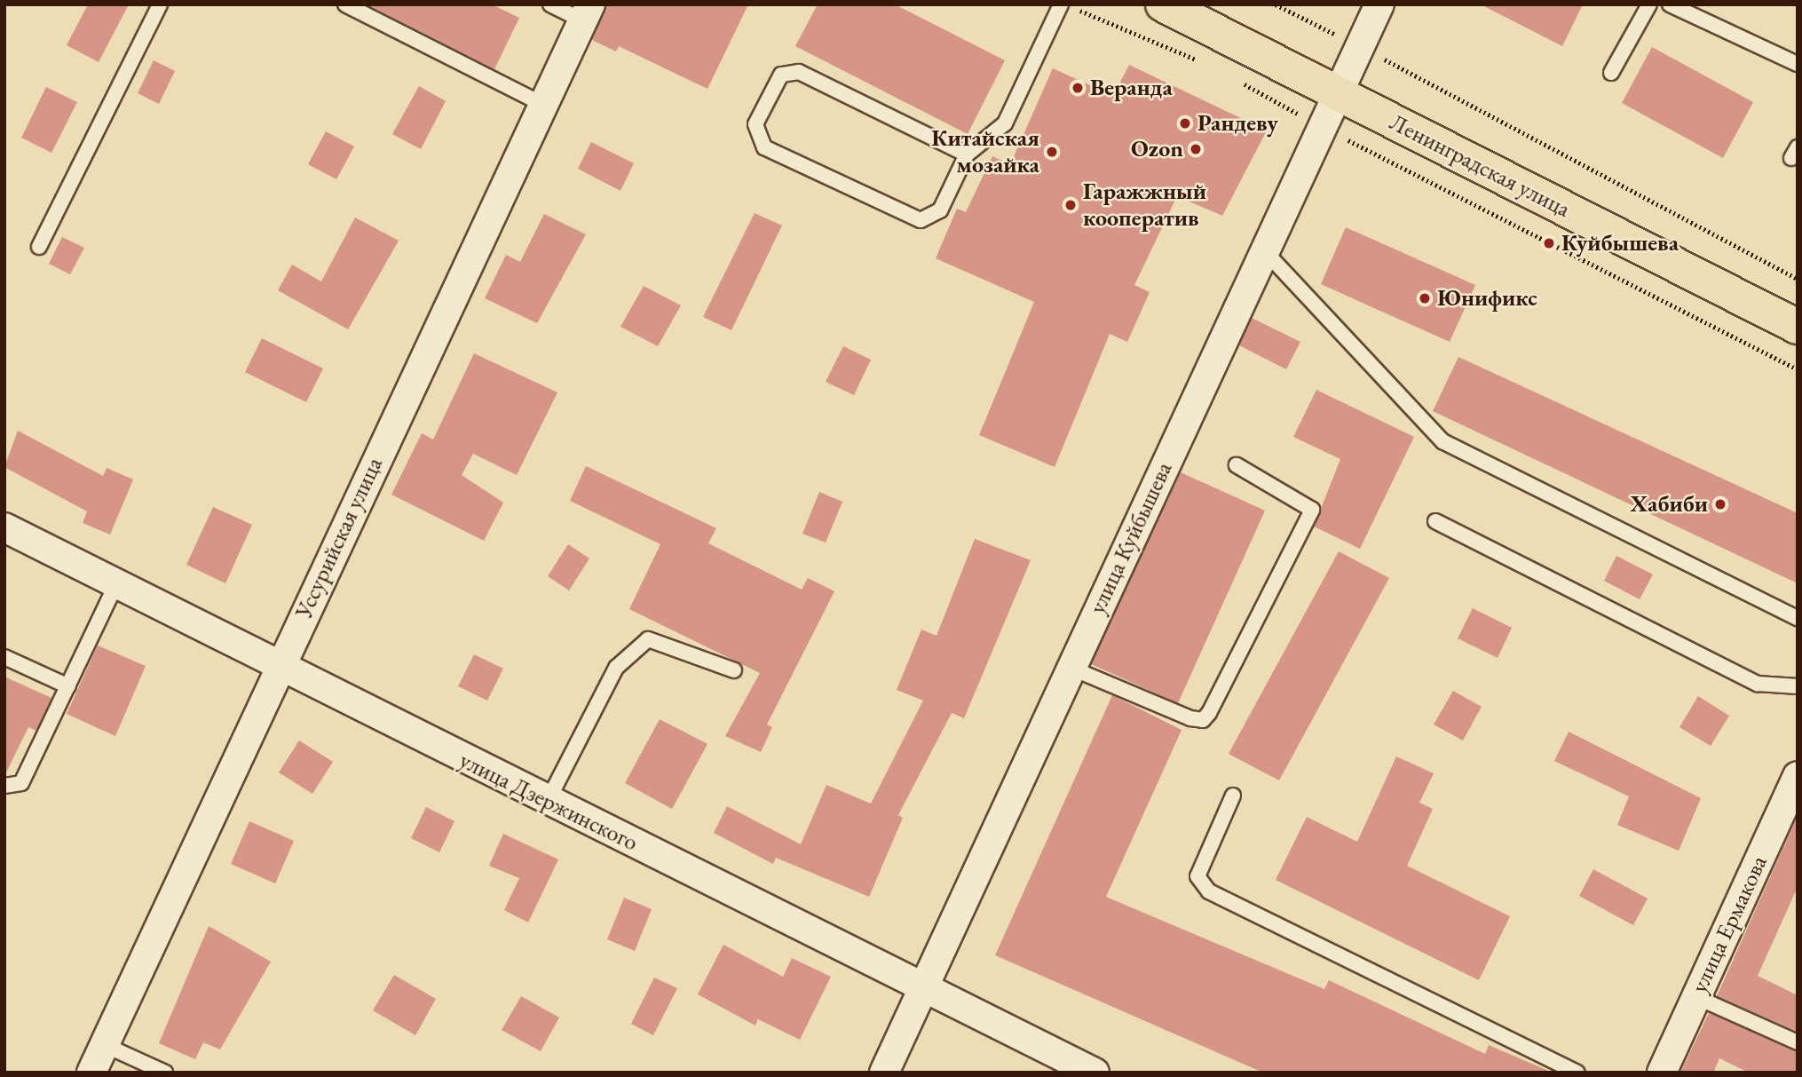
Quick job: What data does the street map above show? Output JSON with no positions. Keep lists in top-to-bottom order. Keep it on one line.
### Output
{"streets":{"highway":["Ленинградская улица"],"street":["Уссурийская улица","улица Куйбышева","улица Дзержинского","улица Ермакова"]},"crossings":[["Ленинградская улица","улица Куйбышева"],["Уссурийская улица","улица Дзержинского"],["улица Куйбышева","улица Дзержинского"]],"places":["Веранда","Рандеву","Ozon","Китайская мозайка","Гаражжный кооператив","Куйбышева","Юнификс","Хабиби"]}
